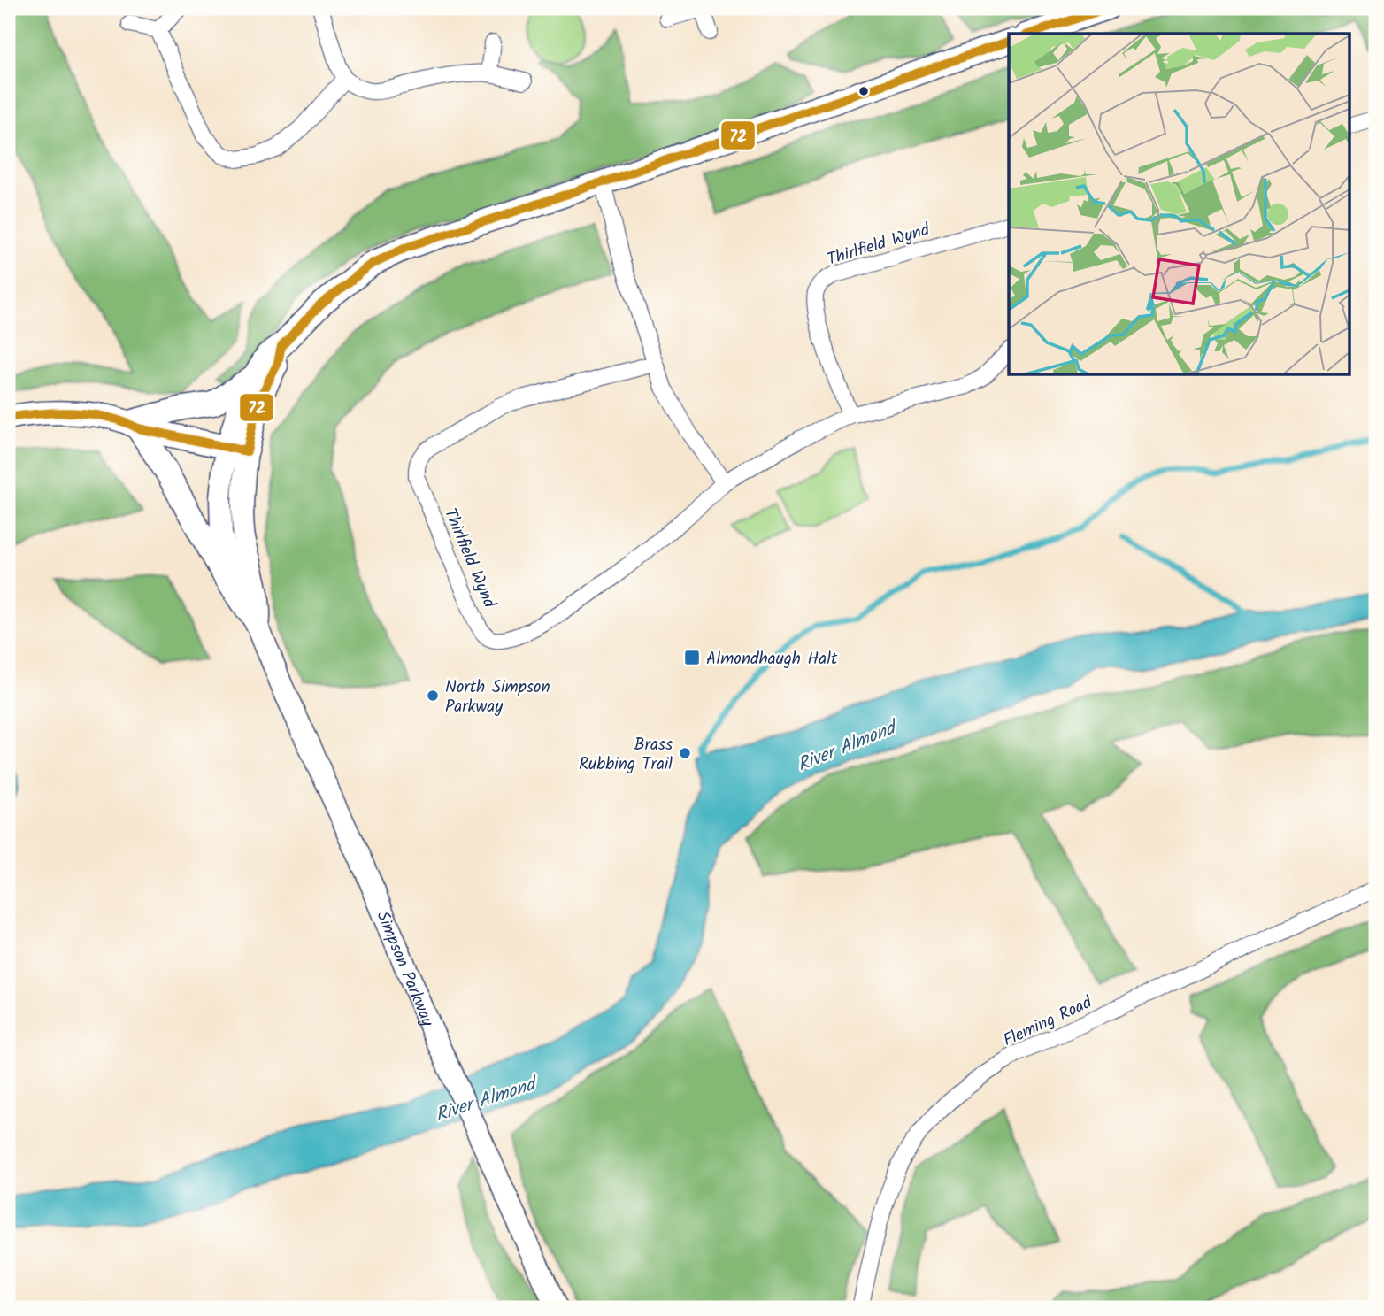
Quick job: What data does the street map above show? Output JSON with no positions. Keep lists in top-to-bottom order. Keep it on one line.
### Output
{"streets":{"main road":["Simpson Parkway"],"street":["Thirlfield Wynd","Fleming Road"]},"water":["River Almond"],"places":{"transit":["Almondhaugh Halt"],"other":["North Simpson Parkway","Brass Rubbing Trail"]},"lines":["transit line 72"]}
